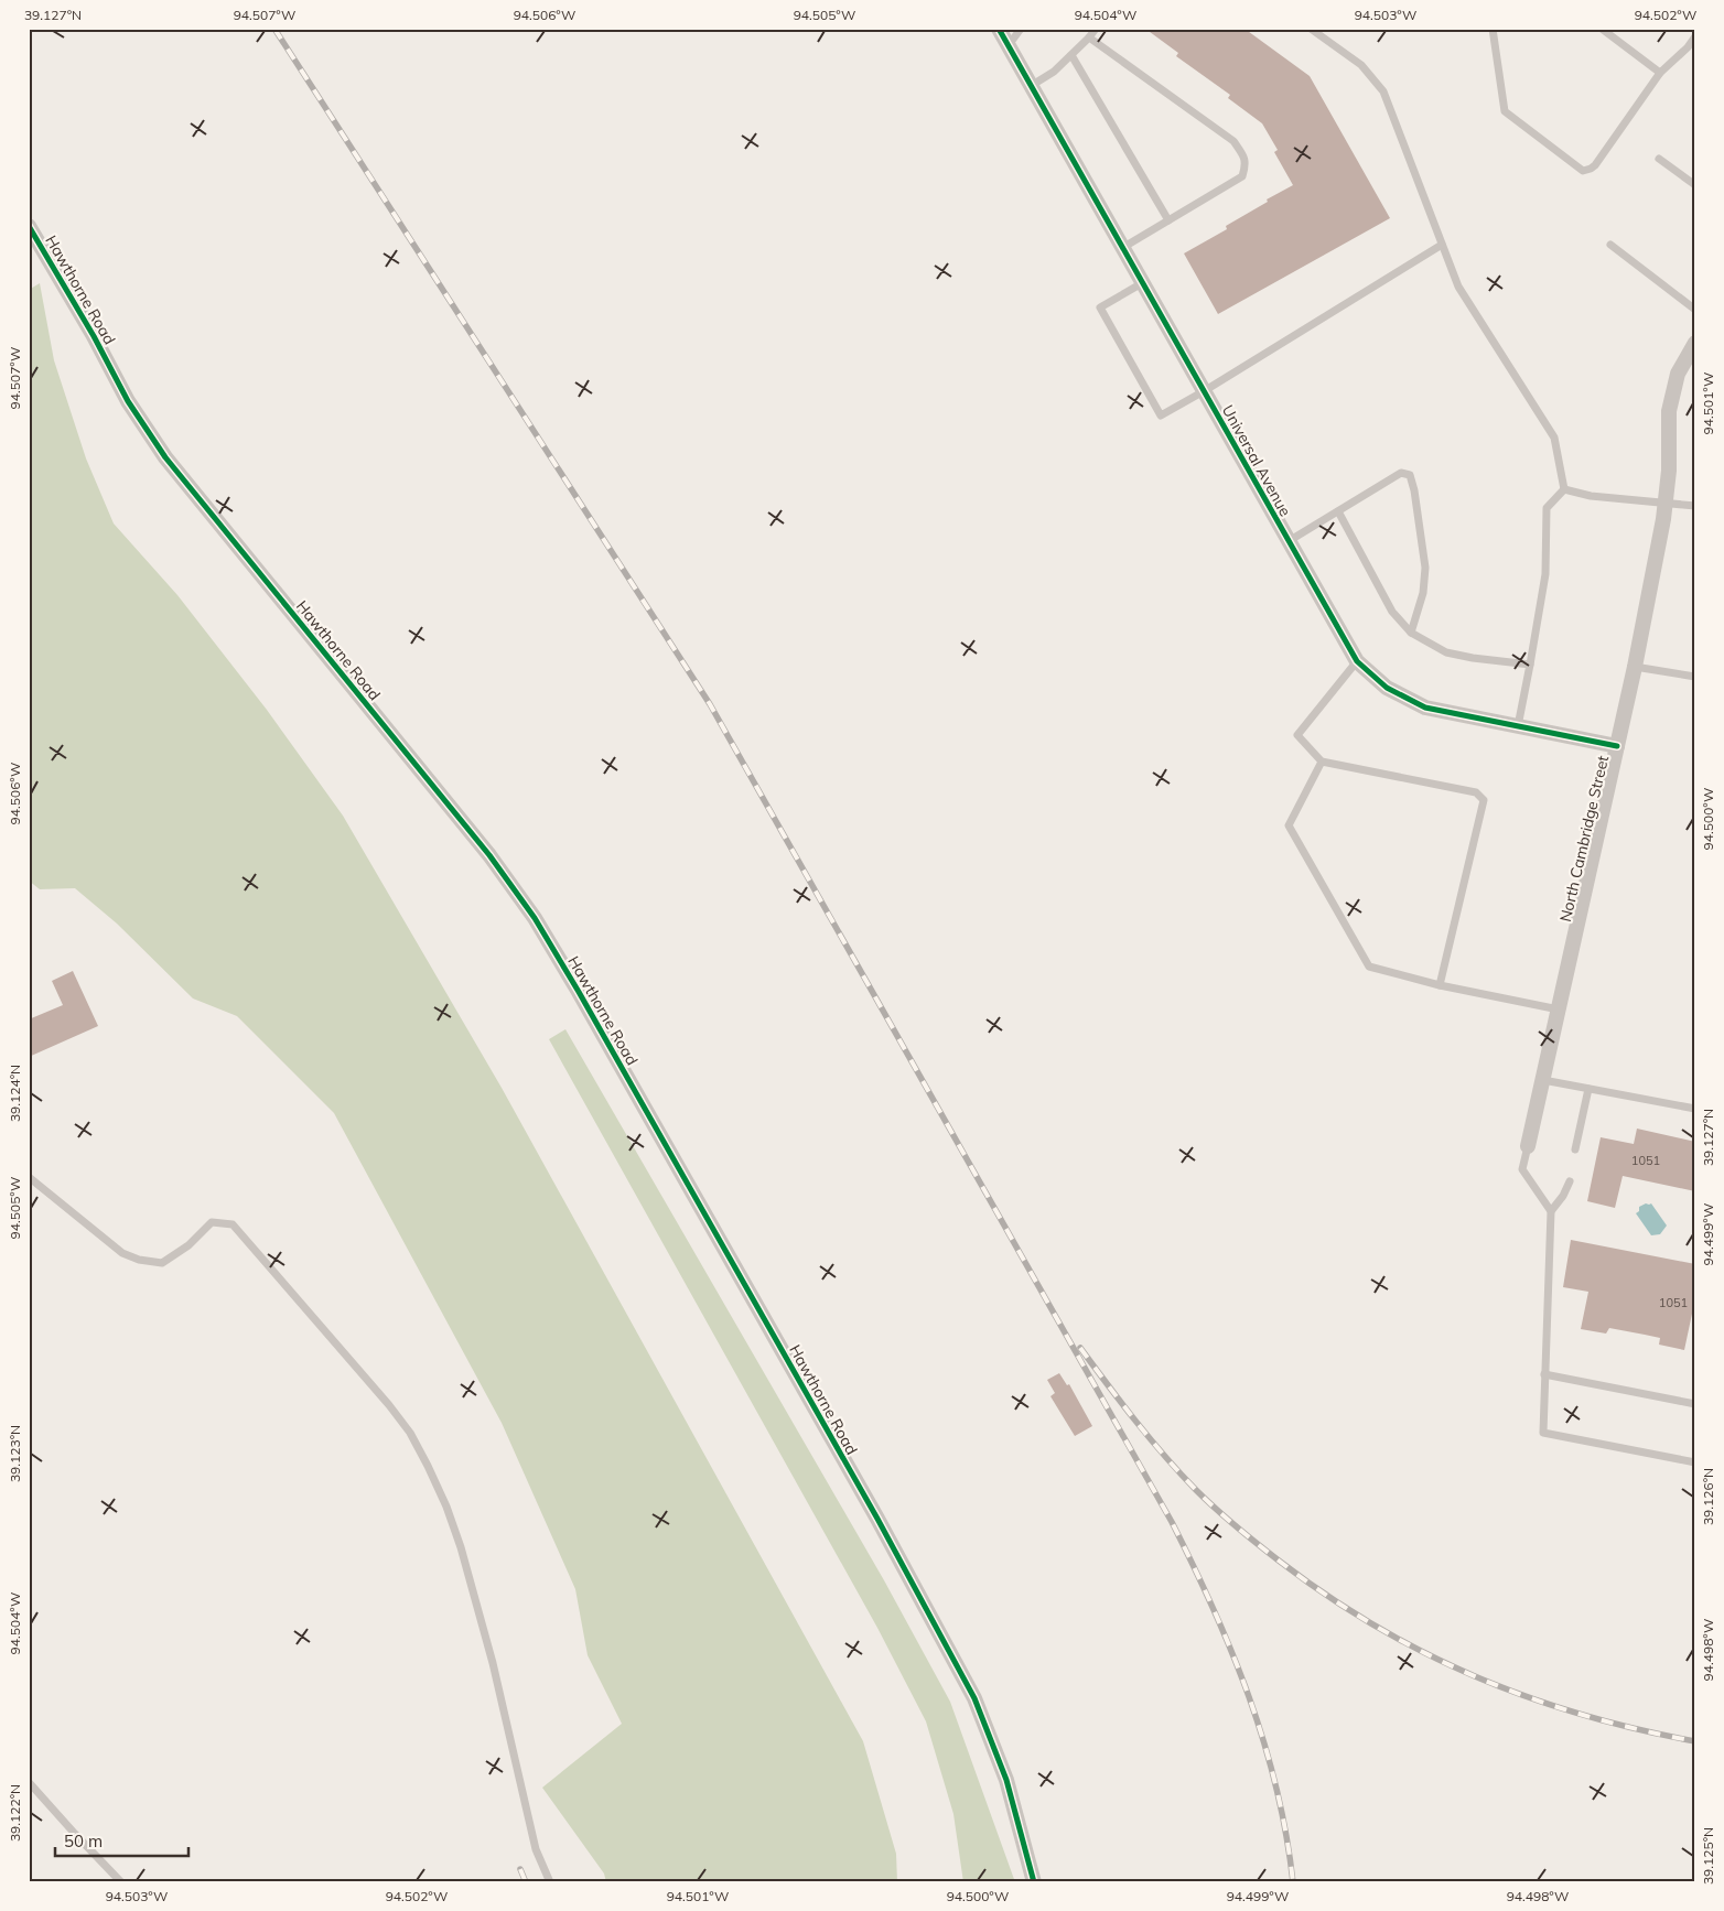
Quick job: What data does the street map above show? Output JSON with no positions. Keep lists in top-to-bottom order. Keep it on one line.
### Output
{"streets":{"street":["Hawthorne Road","Universal Avenue","North Cambridge Street"]},"crossings":[["Universal Avenue","North Cambridge Street"]],"house_numbers":["1051","1051"],"scale_bar":"50 m","coordinates":["39.127°N","94.507°W","94.506°W","94.505°W","94.504°W","94.503°W","94.502°W","94.501°W","94.500°W","39.124°N","94.499°W","39.123°N","39.126°N","94.498°W","39.122°N","39.125°N"]}
